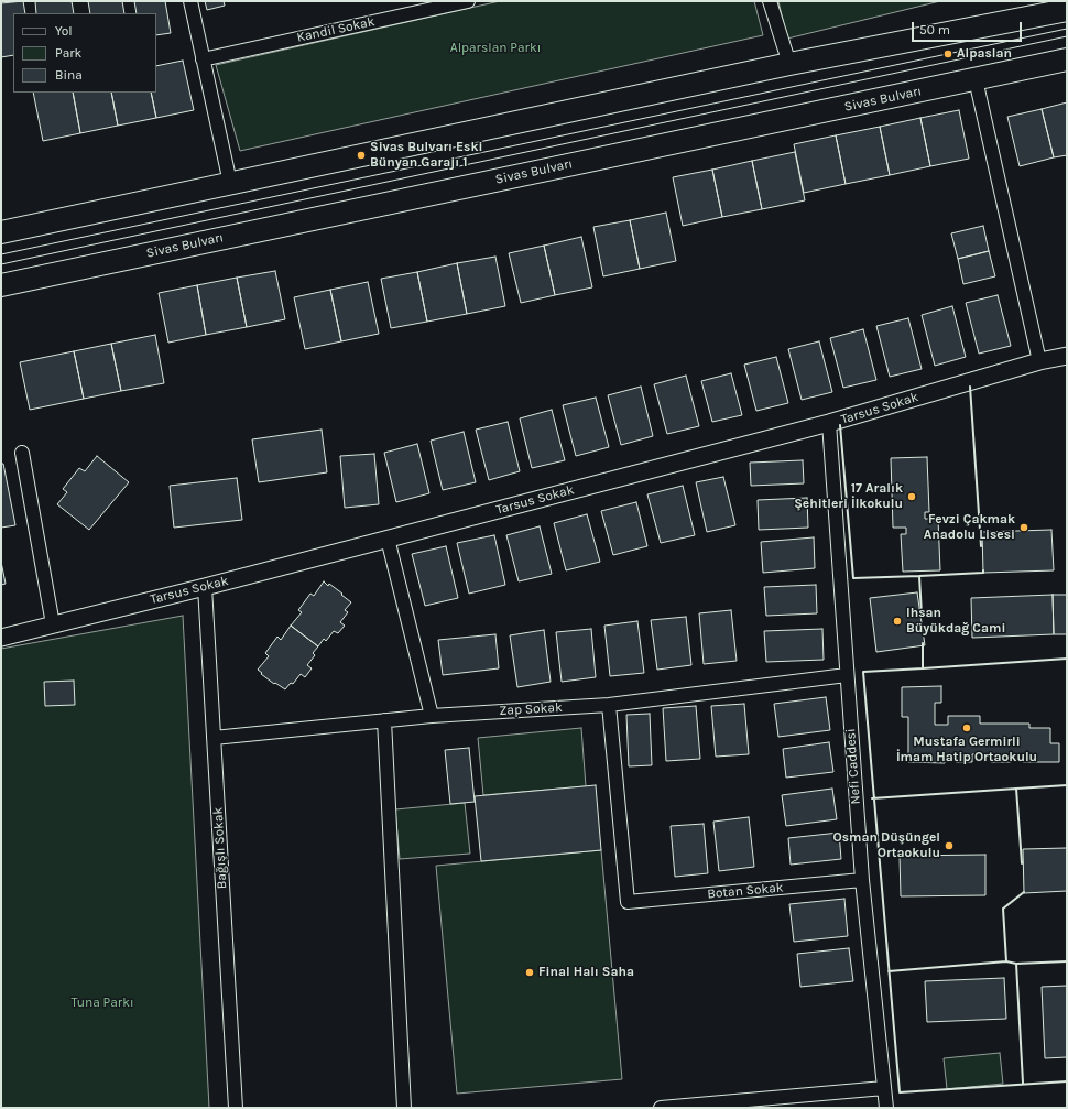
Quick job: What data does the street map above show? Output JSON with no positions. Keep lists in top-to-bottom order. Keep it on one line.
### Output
{"streets":{"highway":["Sivas Bulvarı"],"street":["Kandil Sokak","Tarsus Sokak","Zap Sokak","Nefi Caddesi","Bağışlı Sokak","Botan Sokak"]},"crossings":[["Tarsus Sokak","Nefi Caddesi"],["Tarsus Sokak","Bağışlı Sokak"],["Zap Sokak","Nefi Caddesi"],["Zap Sokak","Bağışlı Sokak"],["Zap Sokak","Botan Sokak"],["Nefi Caddesi","Botan Sokak"]],"parks":["Alparslan Parkı","Tuna Parkı"],"places":["Alpaslan","Sivas Bulvarı Eski Bünyan Garajı 1","17 Aralık Şehitleri İlkokulu","Fevzi Çakmak Anadolu Lisesi","Ihsan Büyükdağ Cami","Mustafa Germirli İmam Hatip Ortaokulu","Osman Düşüngel Ortaokulu","Final Halı Saha"],"legend":["Yol","Park","Bina"],"scale_bar":"50 m"}
